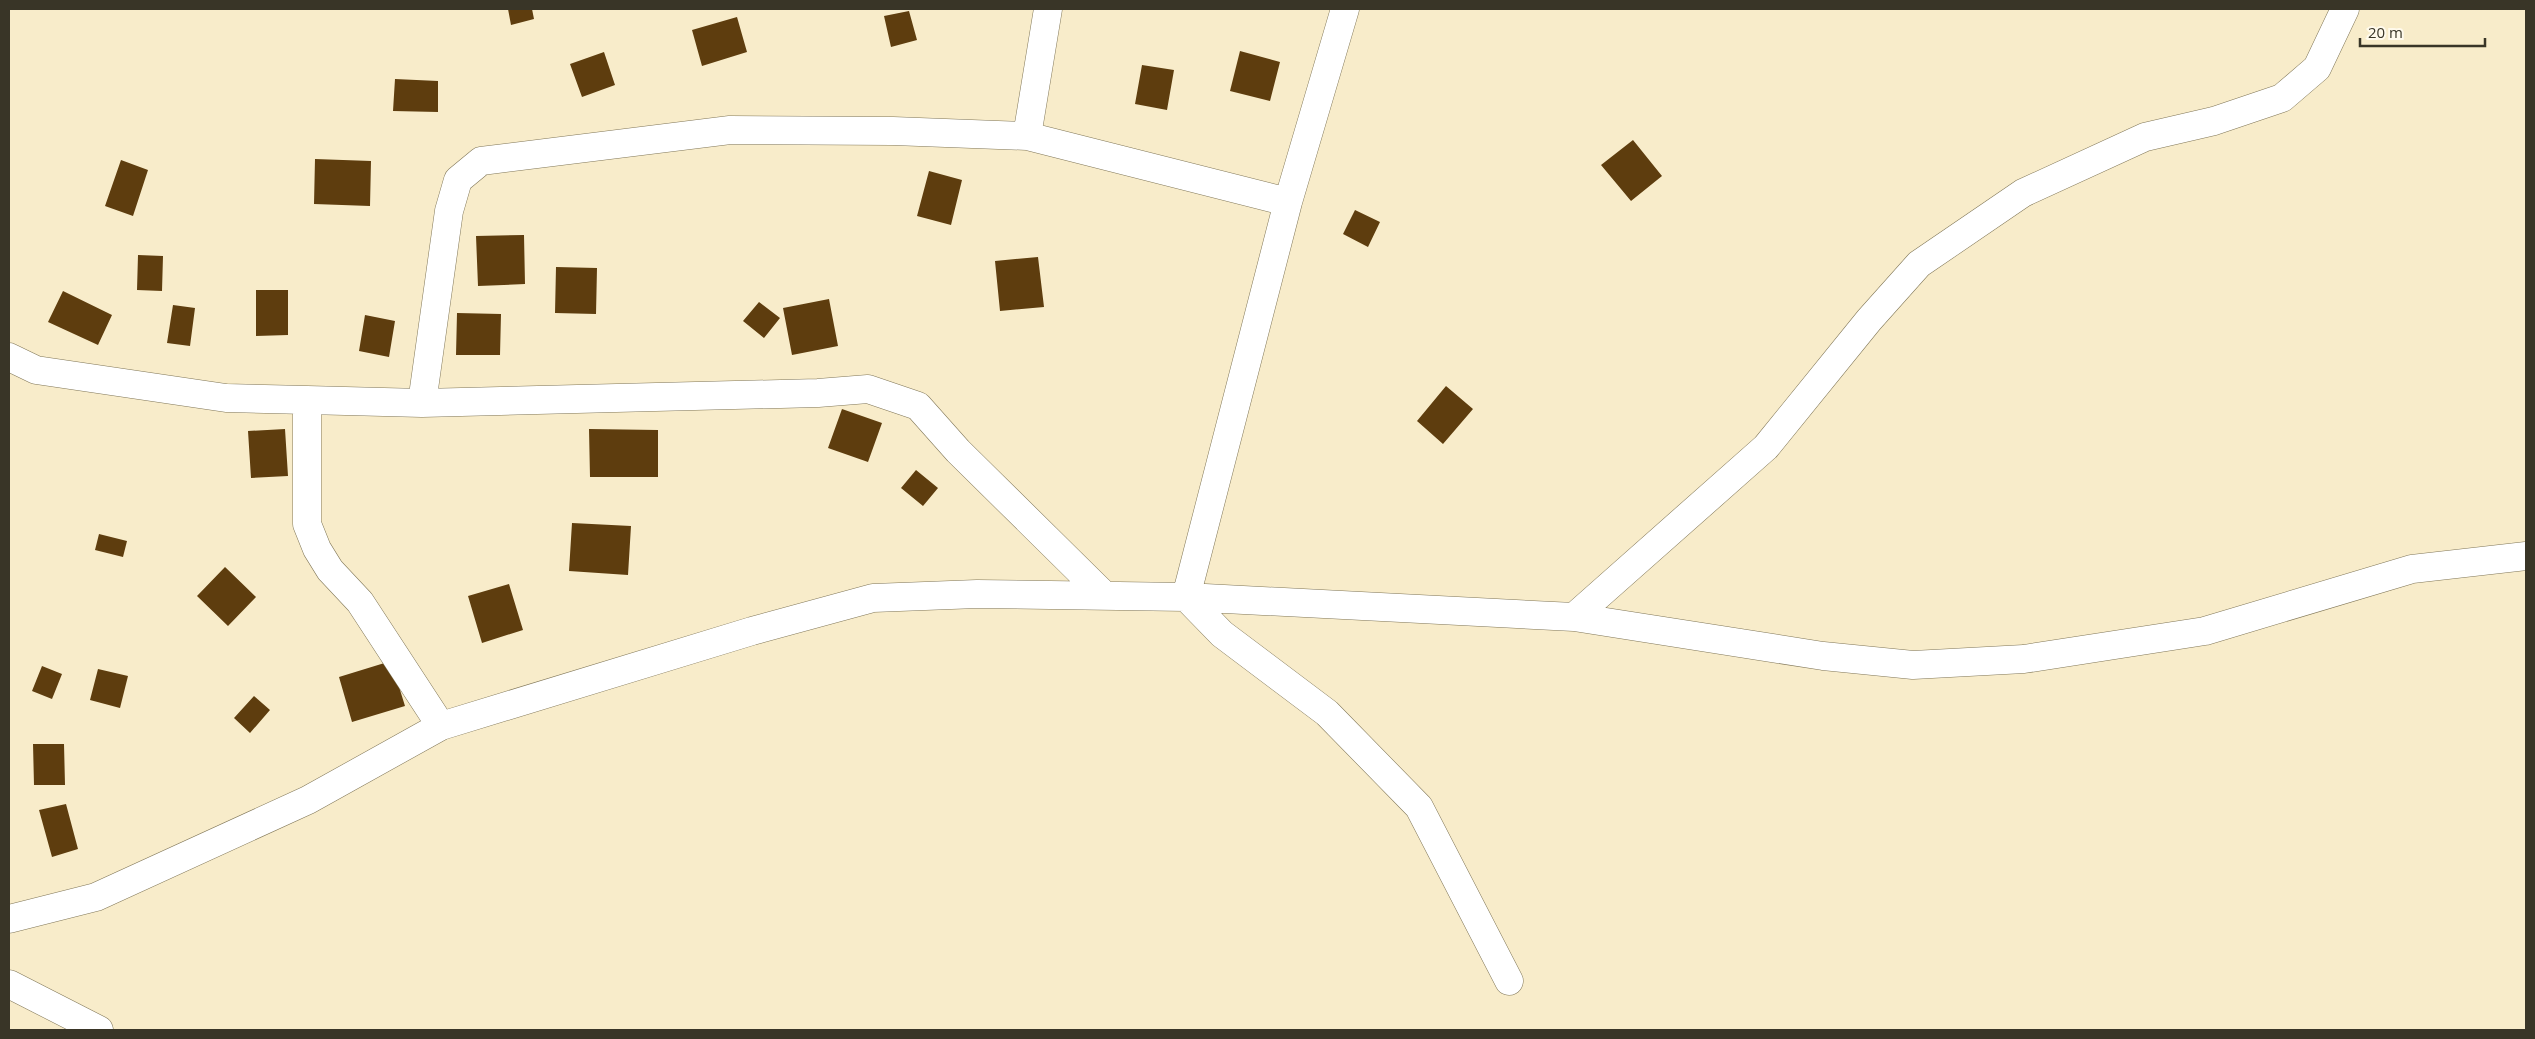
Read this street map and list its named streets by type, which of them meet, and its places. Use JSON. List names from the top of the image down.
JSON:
{
  "scale_bar": "20 m"
}
